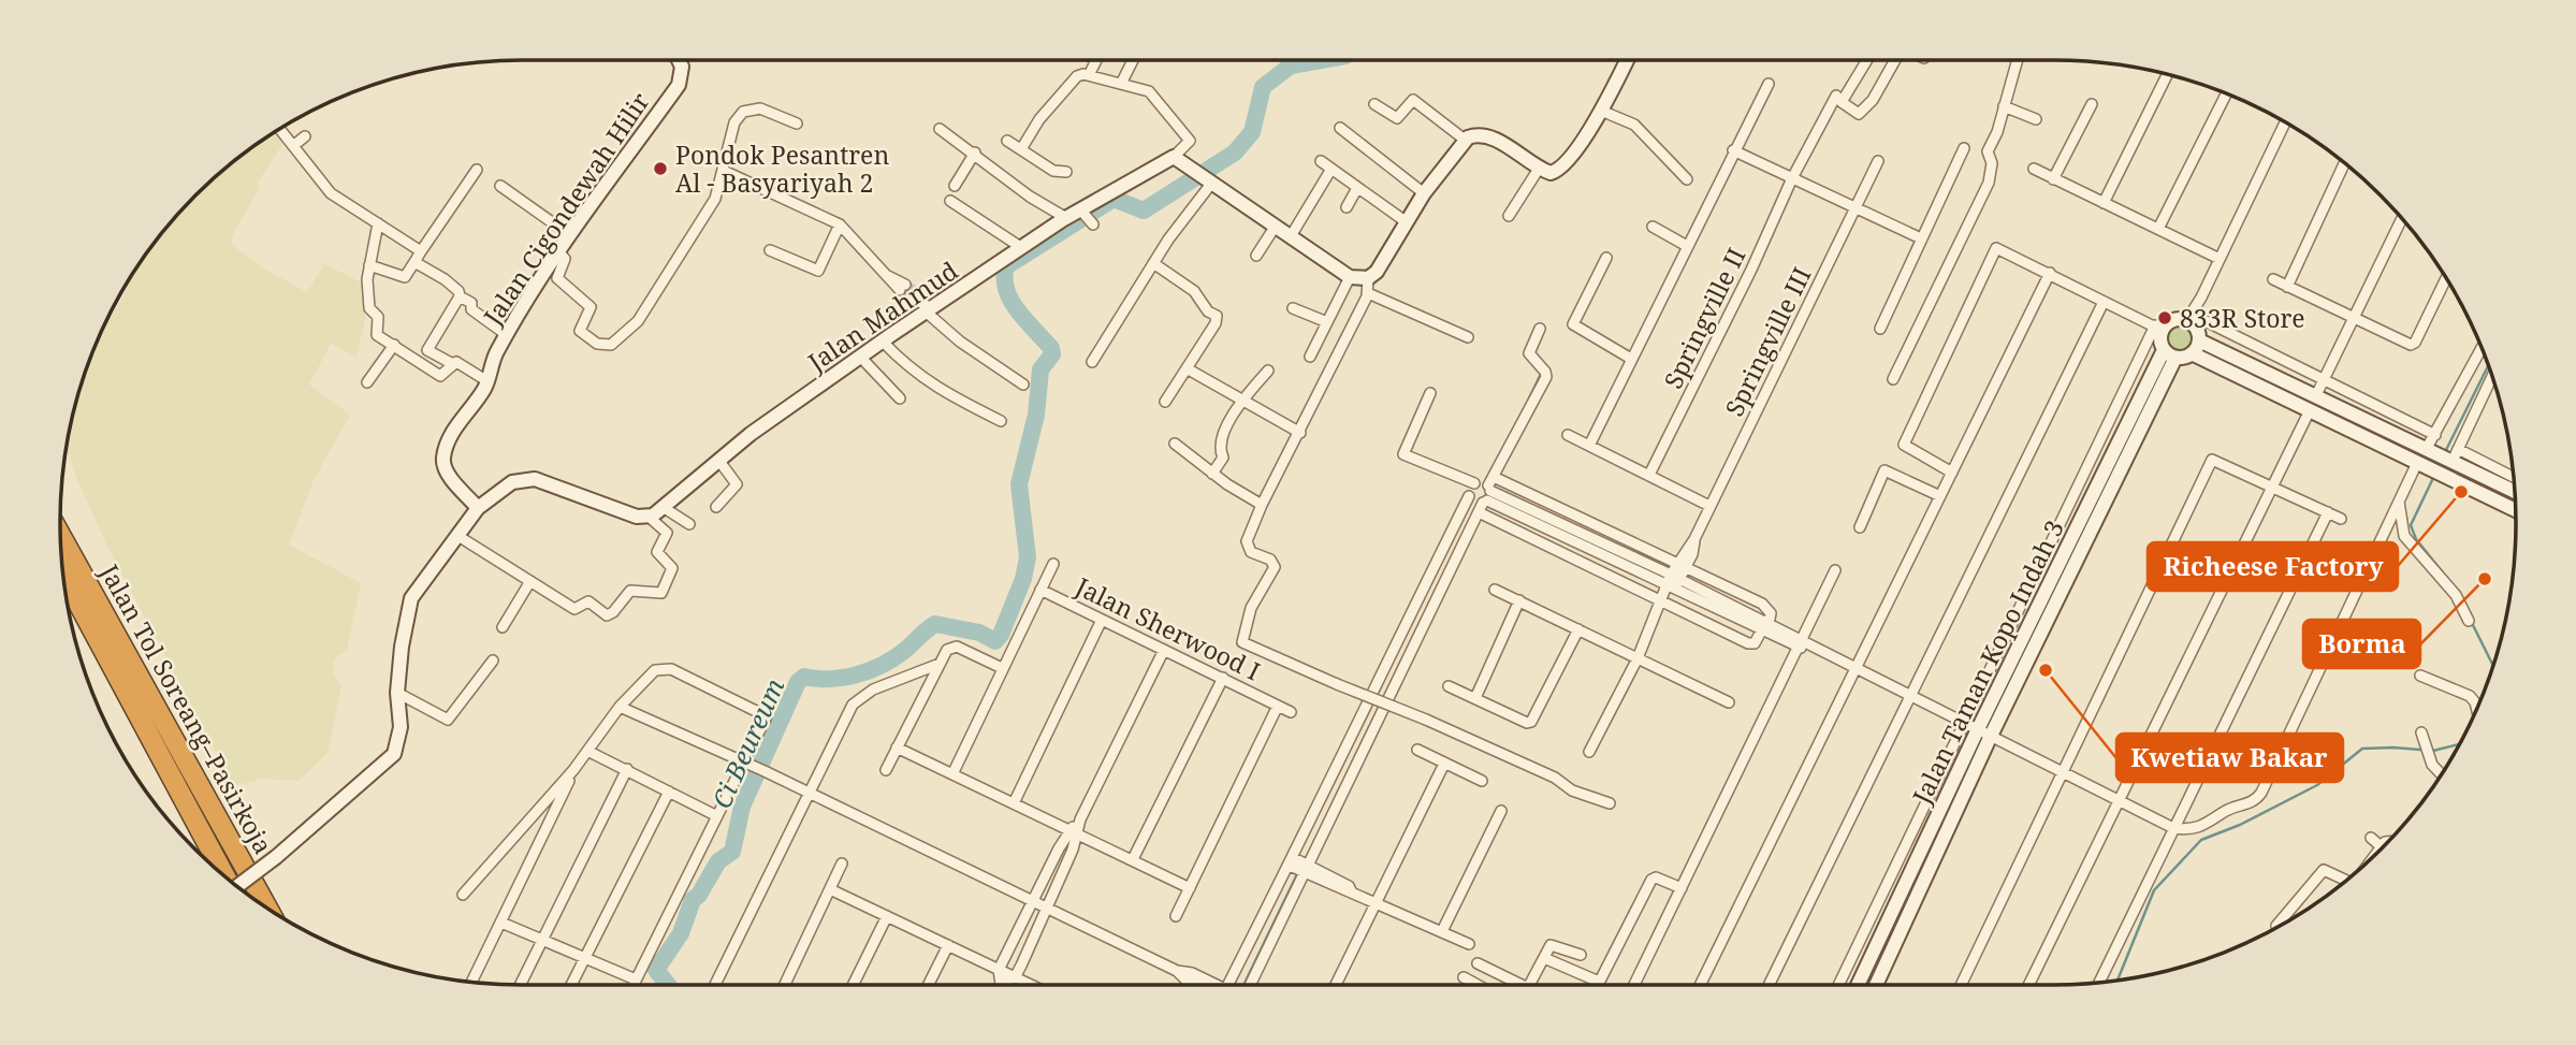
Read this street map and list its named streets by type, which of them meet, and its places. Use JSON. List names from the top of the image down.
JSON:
{
  "streets": {
    "highway": ["Jalan Tol Soreang–Pasirkoja"],
    "street": [
      "Jalan Cigondewah Hilir",
      "Jalan Mahmud",
      "Springville II",
      "Springville III",
      "Jalan Sherwood I",
      "Jalan Taman Kopo Indah 3"
    ]
  },
  "water": ["Ci Beureum"],
  "places": [
    "Pondok Pesantren Al - Basyariyah 2",
    "833R Store",
    "Richeese Factory",
    "Borma",
    "Kwetiaw Bakar"
  ]
}
